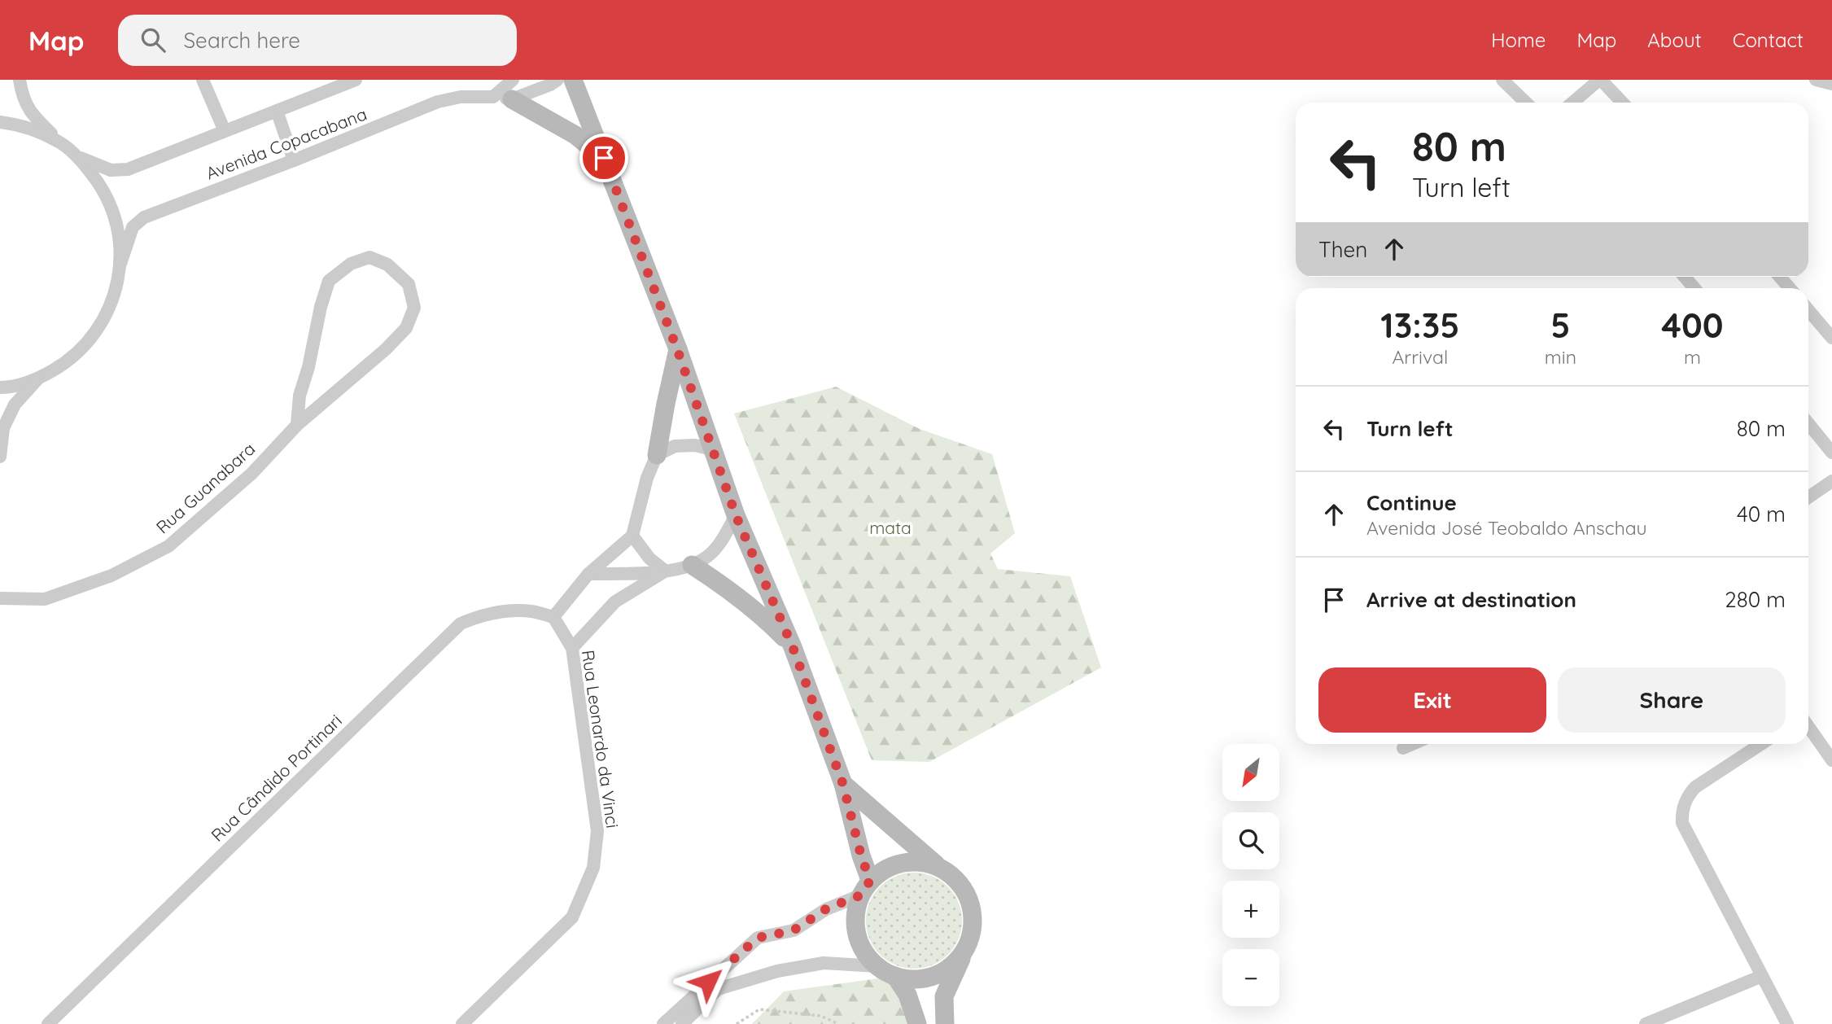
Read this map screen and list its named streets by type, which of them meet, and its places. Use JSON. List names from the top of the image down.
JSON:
{
  "streets": {
    "street": [
      "Avenida Copacabana",
      "Rua Guanabara",
      "Rua Leonardo da Vinci",
      "Rua Cândido Portinari"
    ]
  },
  "crossings": [
    ["Rua Leonardo da Vinci", "Rua Cândido Portinari"]
  ],
  "parks": ["mata"],
  "north": "bottom left",
  "page": {
    "header": "Map",
    "search": "Search here",
    "nav": [
      "Home",
      "Map",
      "About",
      "Contact"
    ],
    "turn": ["80 m", "Turn left"],
    "then": "Then",
    "eta": [
      "13:35",
      "Arrival",
      "5",
      "min",
      "400",
      "m"
    ],
    "list": [
      {
        "name": "Turn left",
        "value": "80 m"
      },
      {
        "name": "Continue",
        "note": "Avenida José Teobaldo Anschau",
        "value": "40 m"
      },
      {
        "name": "Arrive at destination",
        "value": "280 m"
      }
    ],
    "buttons": ["Exit", "Share"],
    "map_buttons": ["+", "−"]
  }
}
